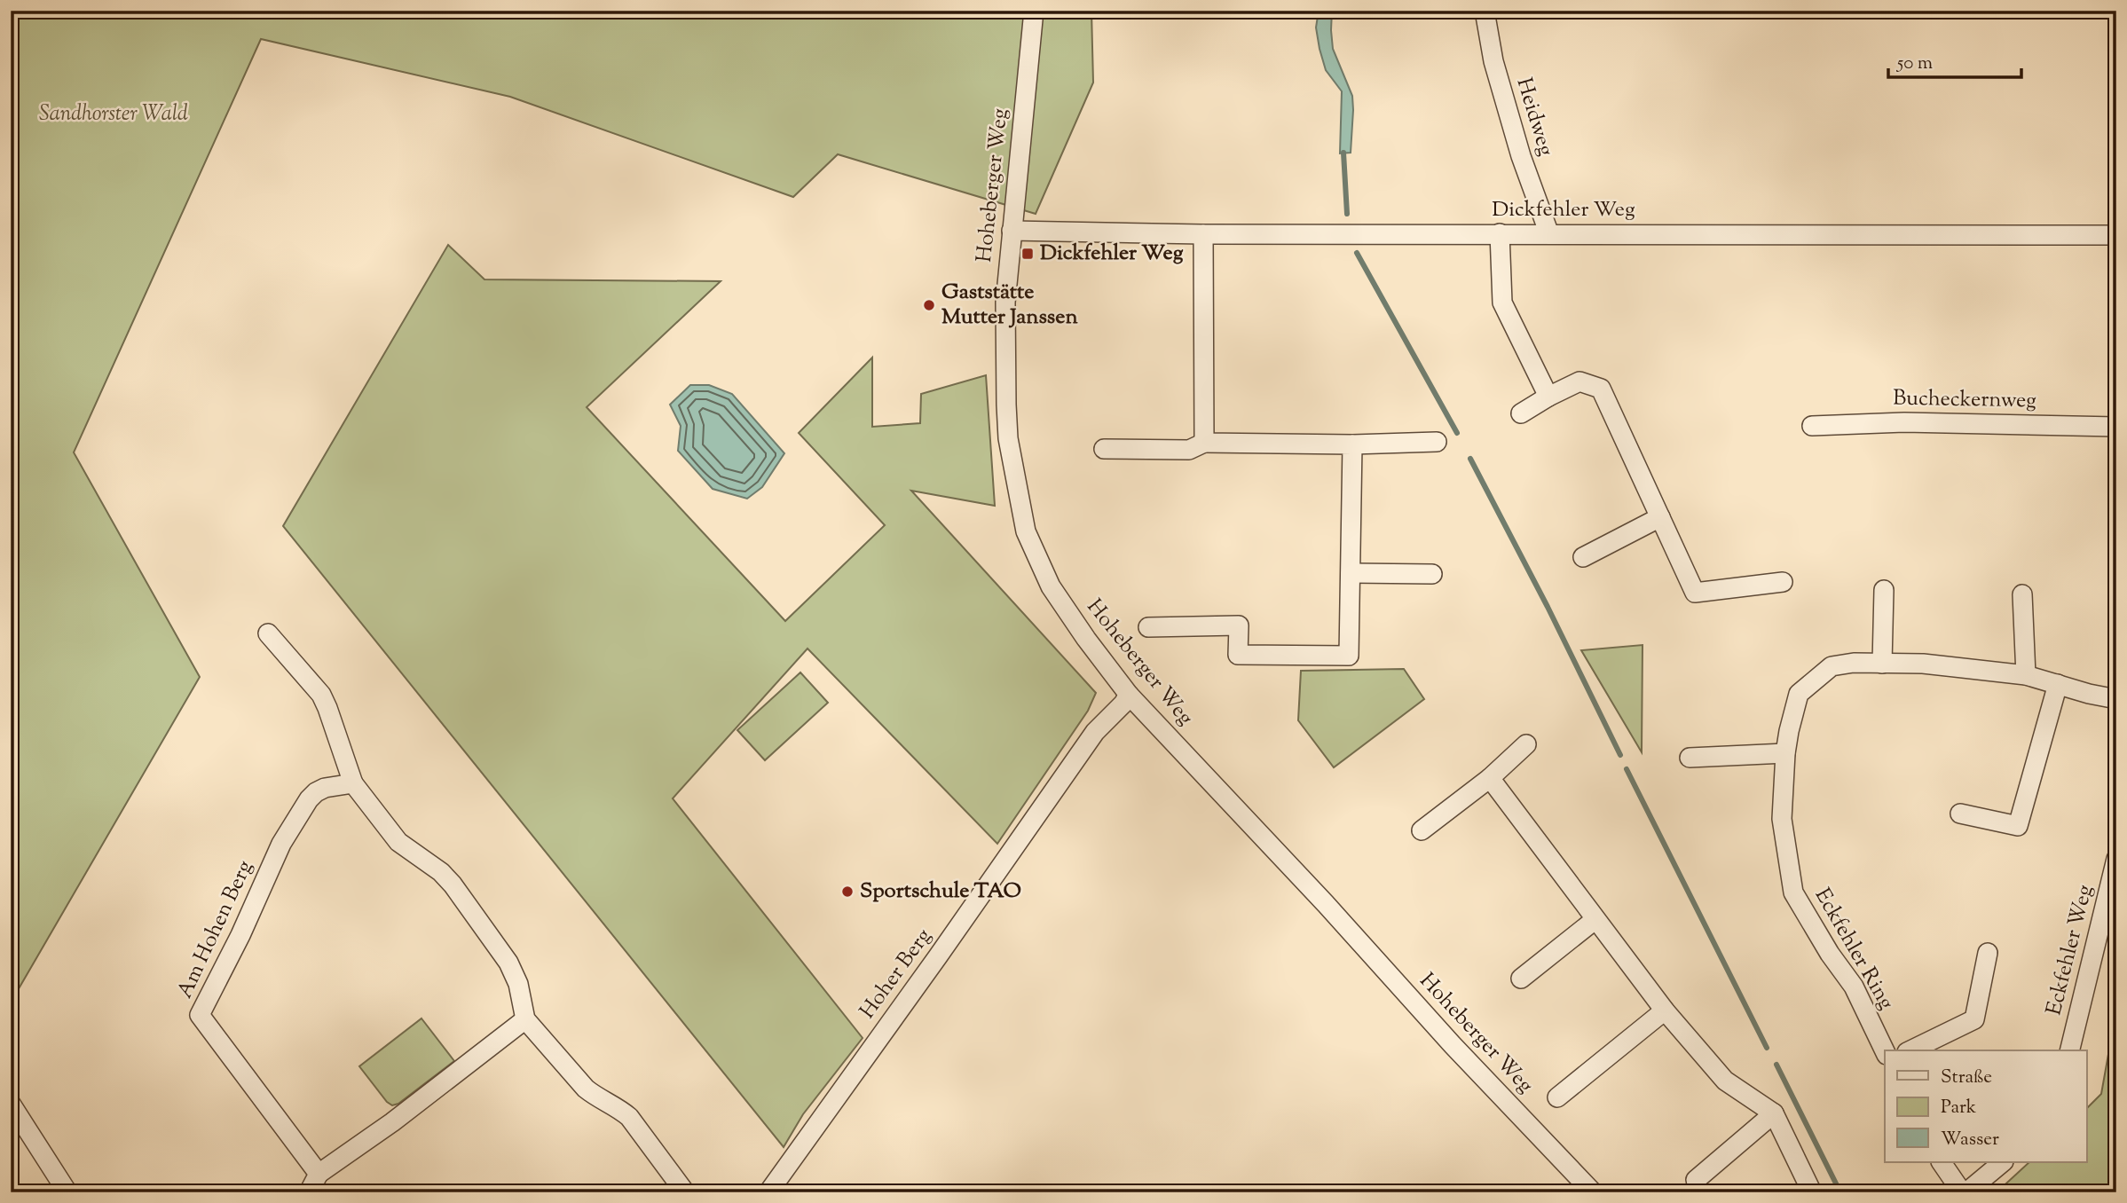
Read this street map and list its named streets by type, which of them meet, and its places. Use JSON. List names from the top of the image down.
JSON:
{
  "streets": {
    "street": [
      "Heidweg",
      "Hoheberger Weg",
      "Dickfehler Weg",
      "Bucheckernweg",
      "Am Hohen Berg",
      "Eckfehler Ring",
      "Eckfehler Weg",
      "Hoher Berg"
    ]
  },
  "crossings": [
    ["Heidweg", "Dickfehler Weg"],
    ["Hoheberger Weg", "Dickfehler Weg"],
    ["Hoheberger Weg", "Hoher Berg"]
  ],
  "parks": ["Sandhorster Wald"],
  "places": {
    "transit": ["Dickfehler Weg"],
    "other": ["Gaststätte Mutter Janssen", "Sportschule TAO"]
  },
  "legend": ["Straße", "Park", "Wasser"],
  "scale_bar": "50 m"
}
